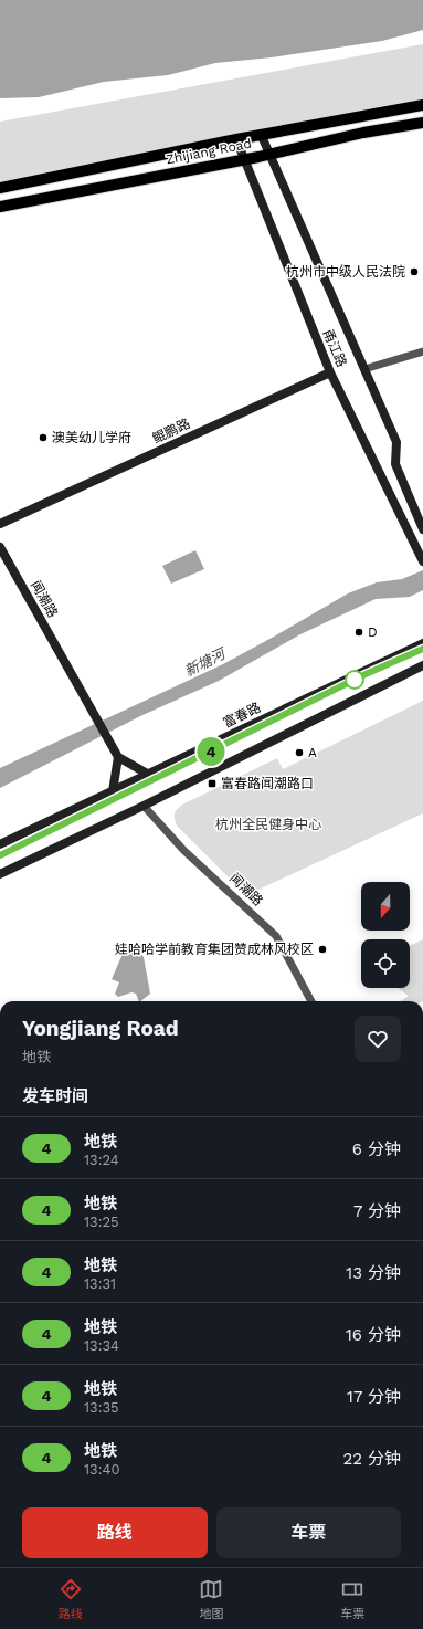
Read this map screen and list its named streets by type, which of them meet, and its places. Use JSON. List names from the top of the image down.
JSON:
{
  "streets": {
    "main road": ["Zhijiang Road"],
    "street": [
      "甬江路",
      "鲲鹏路",
      "闻潮路",
      "富春路"
    ]
  },
  "crossings": [
    ["Zhijiang Road", "甬江路"],
    ["甬江路", "鲲鹏路"],
    ["闻潮路", "富春路"]
  ],
  "water": ["新塘河"],
  "parks": ["杭州全民健身中心"],
  "places": {
    "other": [
      "杭州市中级人民法院",
      "澳美幼儿学府",
      "D",
      "A",
      "娃哈哈学前教育集团赞成林风校区"
    ],
    "transit": ["富春路闻潮路口"]
  },
  "lines": ["metro line 4"],
  "north": "bottom",
  "page": {
    "on_map": "4",
    "heading": [
      ["Yongjiang Road", "地铁"],
      "发车时间"
    ],
    "list": [
      {
        "mark": "4",
        "name": "地铁",
        "note": "13:24",
        "value": "6 分钟"
      },
      {
        "mark": "4",
        "name": "地铁",
        "note": "13:25",
        "value": "7 分钟"
      },
      {
        "mark": "4",
        "name": "地铁",
        "note": "13:31",
        "value": "13 分钟"
      },
      {
        "mark": "4",
        "name": "地铁",
        "note": "13:34",
        "value": "16 分钟"
      },
      {
        "mark": "4",
        "name": "地铁",
        "note": "13:35",
        "value": "17 分钟"
      },
      {
        "mark": "4",
        "name": "地铁",
        "note": "13:40",
        "value": "22 分钟"
      }
    ],
    "buttons": ["路线", "车票"],
    "tabs": ["路线", "地图", "车票"]
  }
}
